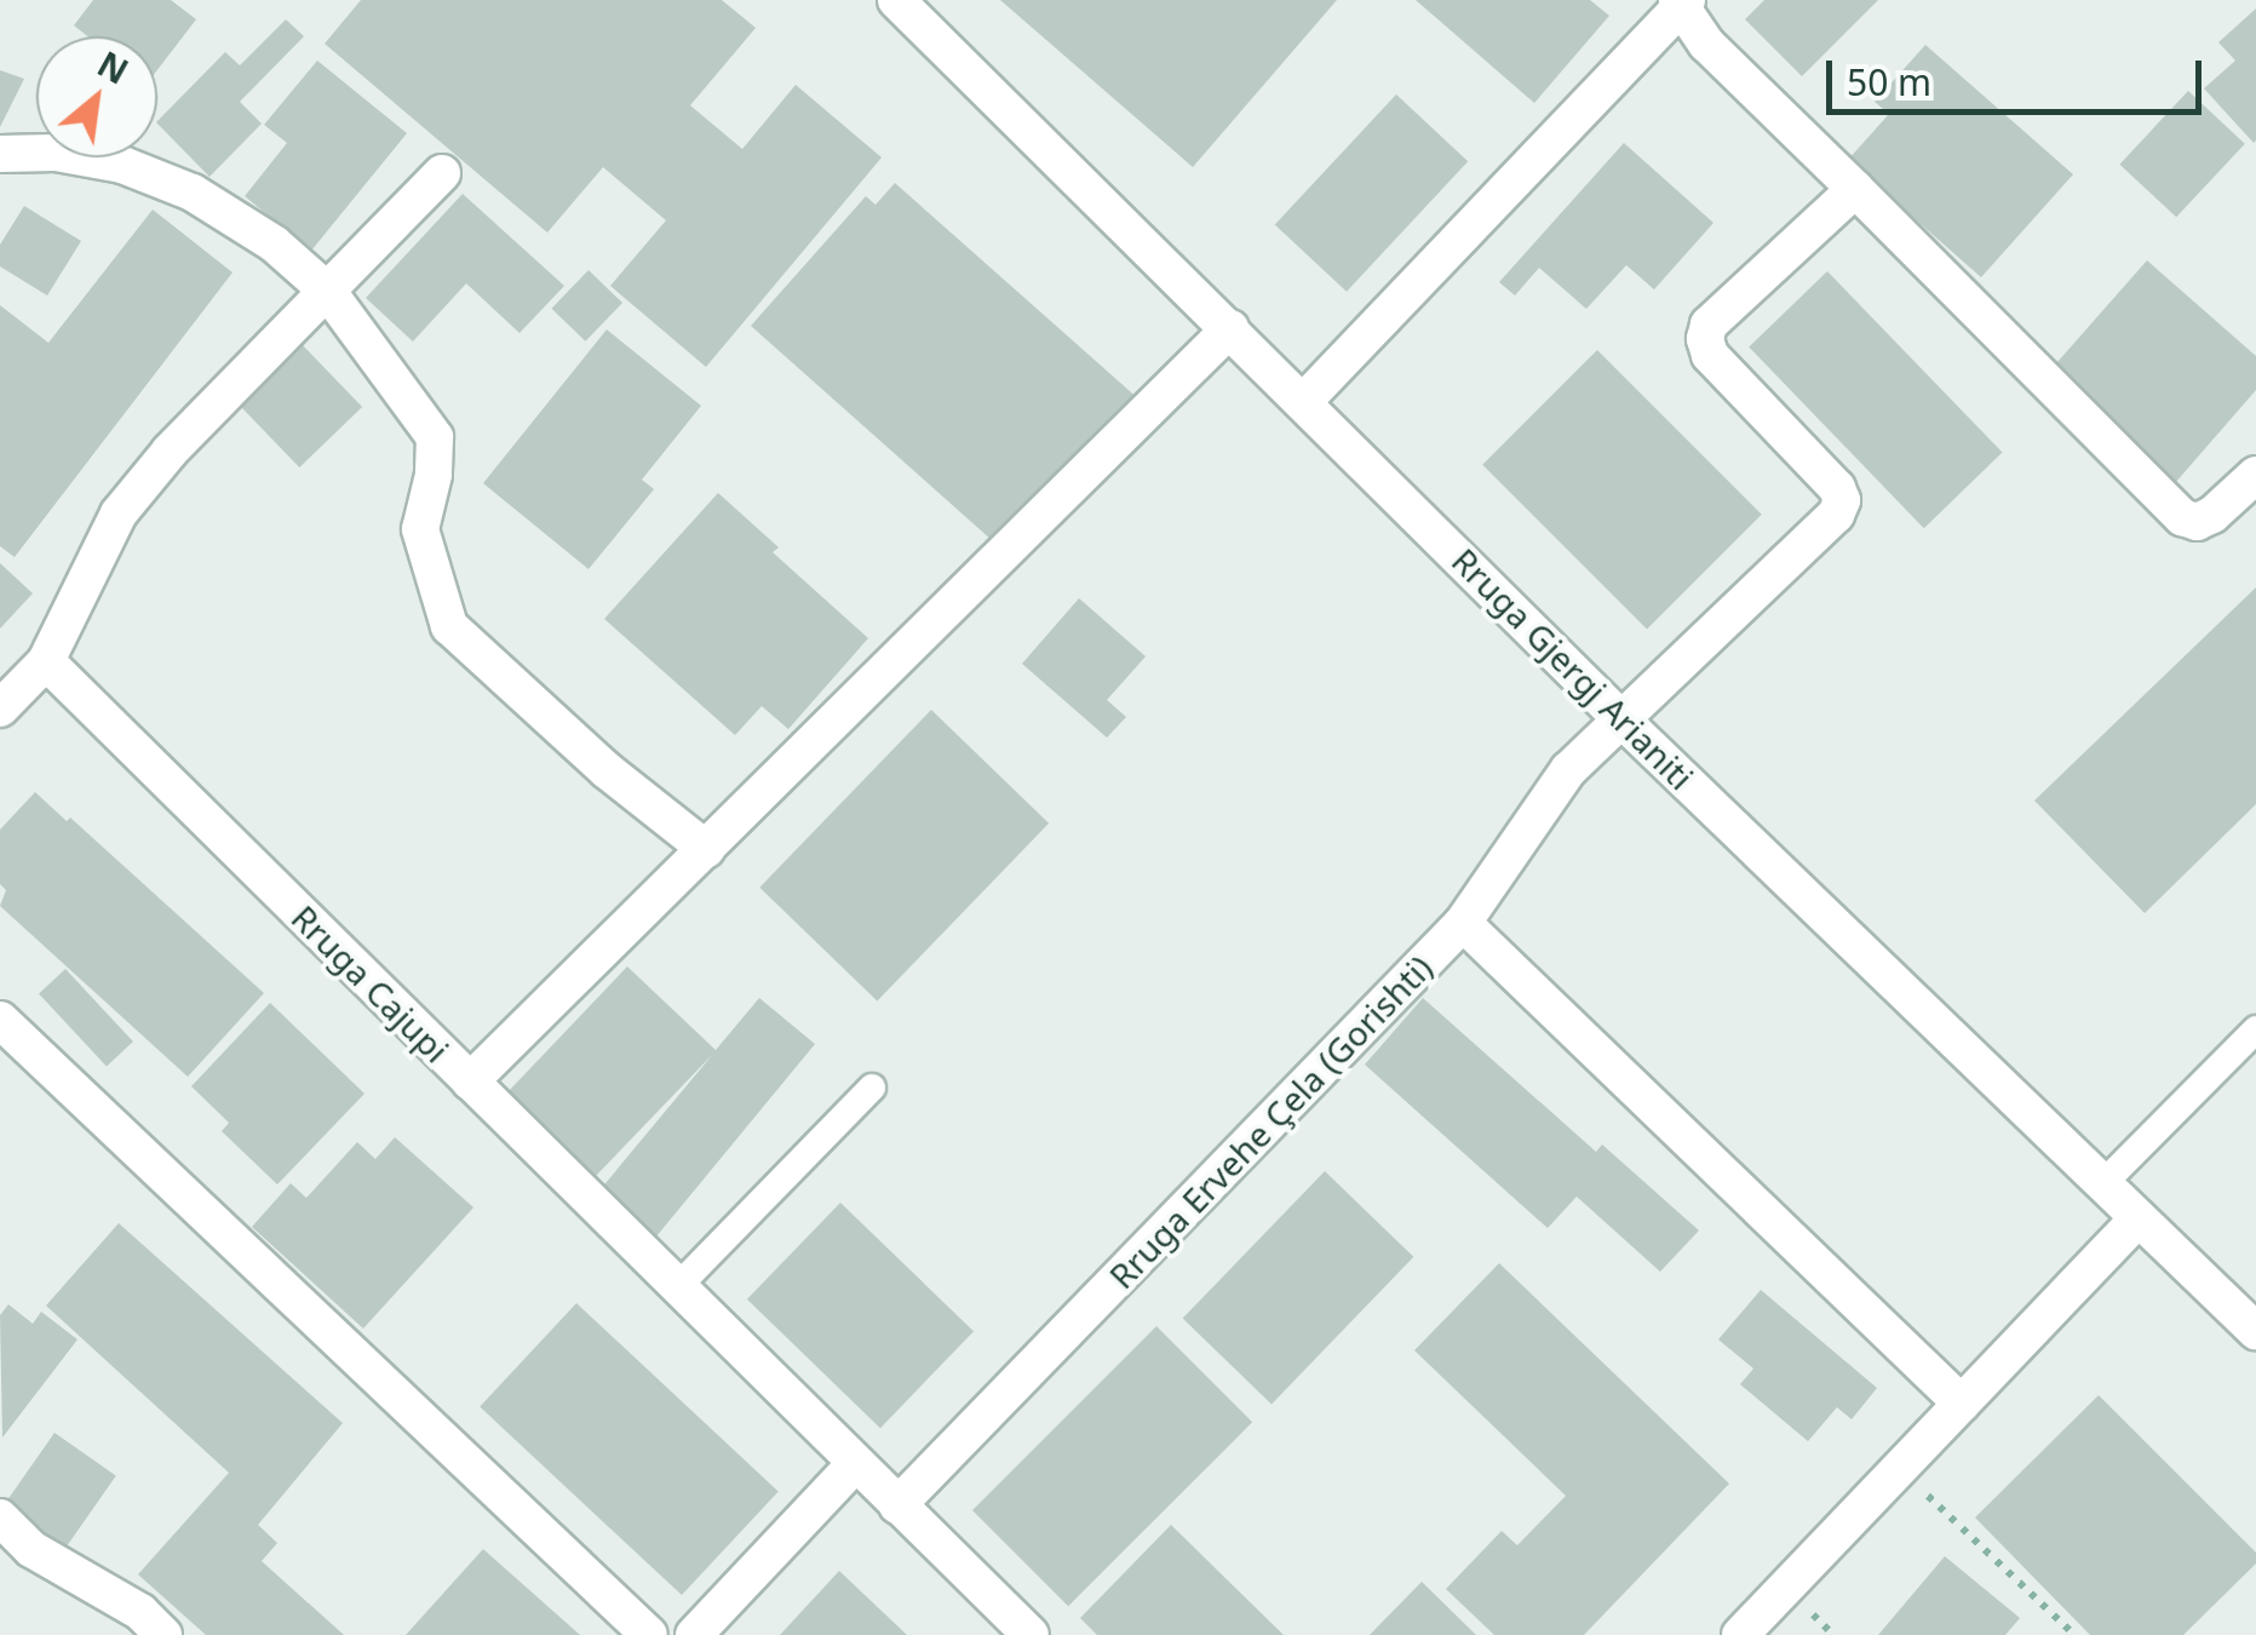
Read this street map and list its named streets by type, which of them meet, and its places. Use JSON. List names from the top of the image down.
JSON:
{
  "streets": {
    "street": ["Rruga Gjergj Arianiti", "Rruga Cajupi", "Rruga Ervehe Çela (Gorishti)"]
  },
  "crossings": [
    ["Rruga Gjergj Arianiti", "Rruga Ervehe Çela (Gorishti)"],
    ["Rruga Cajupi", "Rruga Ervehe Çela (Gorishti)"]
  ],
  "scale_bar": "50 m",
  "north": "top right"
}
